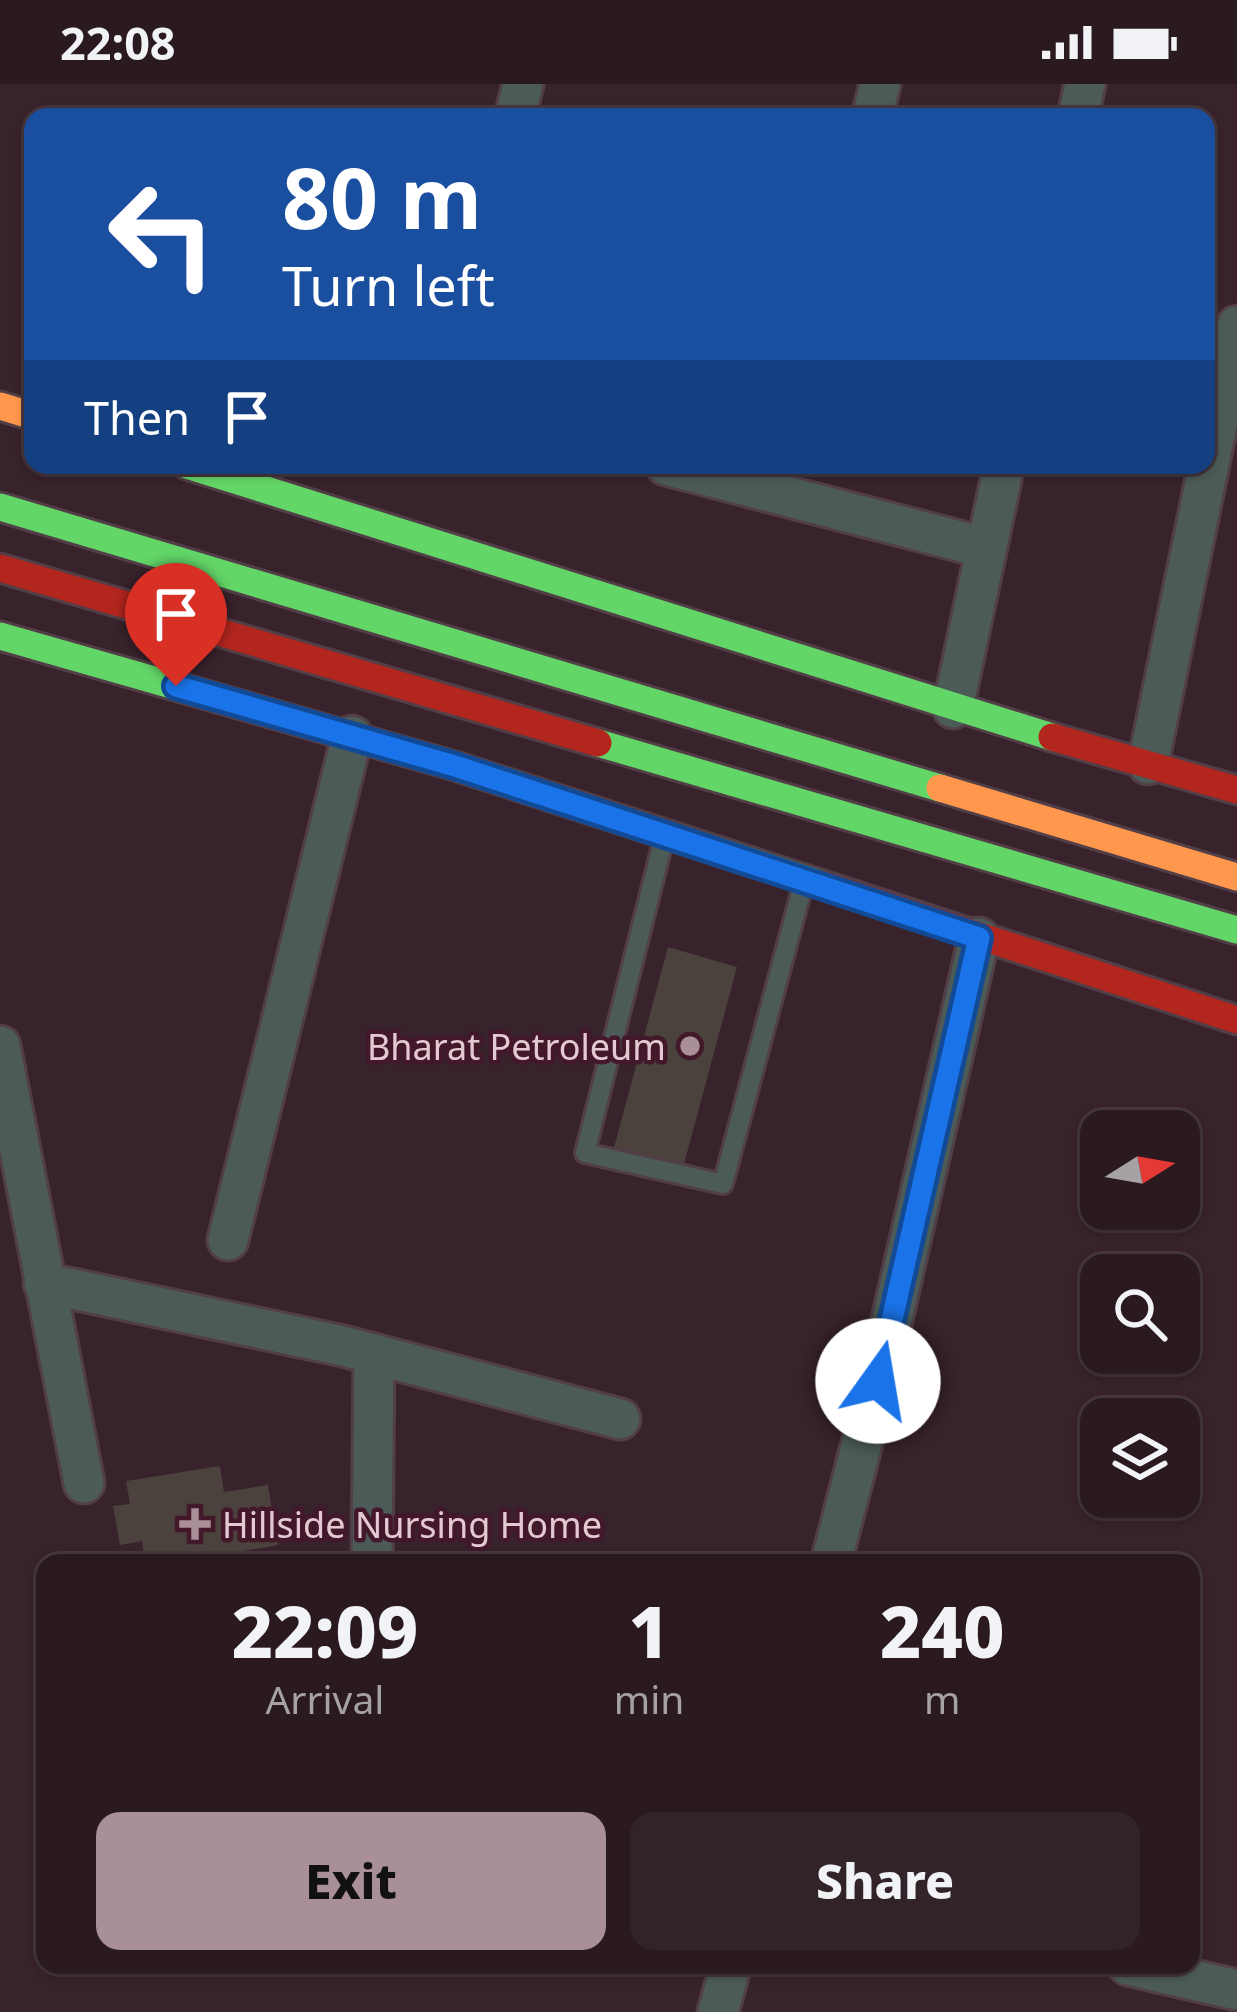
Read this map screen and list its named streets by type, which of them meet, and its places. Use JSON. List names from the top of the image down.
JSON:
{
  "places": {
    "other": ["Bharat Petroleum"],
    "health": ["Hillside Nursing Home"]
  },
  "north": "right",
  "page": {
    "status": "22:08",
    "turn": ["80 m", "Turn left"],
    "then": "Then",
    "eta": [
      "22:09",
      "Arrival",
      "1",
      "min",
      "240",
      "m"
    ],
    "buttons": ["Exit", "Share"]
  }
}
